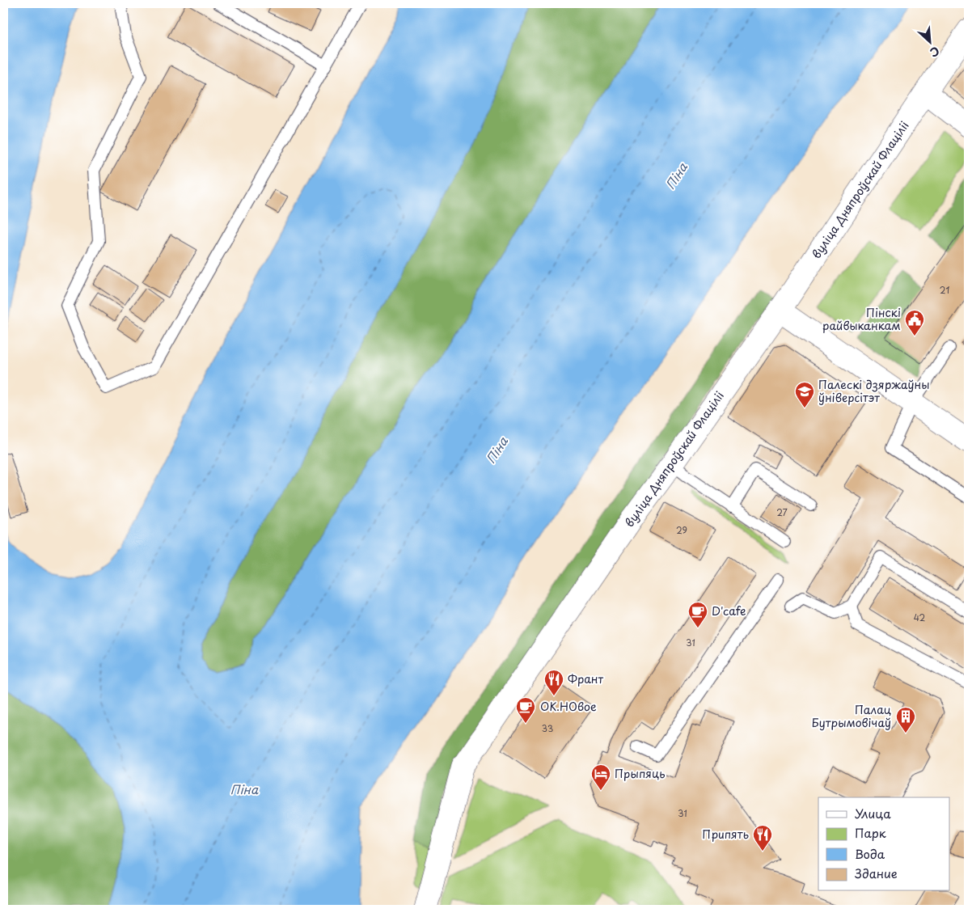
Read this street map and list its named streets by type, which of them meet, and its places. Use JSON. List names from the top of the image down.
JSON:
{
  "streets": {
    "street": ["вуліца Дняпроўскай Флаціліі"]
  },
  "water": ["Піна"],
  "places": {
    "public building": ["Пінскі райвыканкам"],
    "school or university": ["Палескі дзяржаўны ўніверсітэт"],
    "cafe": ["D'cafe", "ОК.НОвое"],
    "restaurant": ["Франт", "Припять"],
    "building": ["Палац Бутрымовічаў"],
    "hotel": ["Прыпяць"]
  },
  "house_numbers": [
    "21",
    "27",
    "29",
    "42",
    "31",
    "33",
    "31"
  ],
  "legend": [
    "Улица",
    "Парк",
    "Вода",
    "Здание"
  ],
  "north": "bottom right"
}
